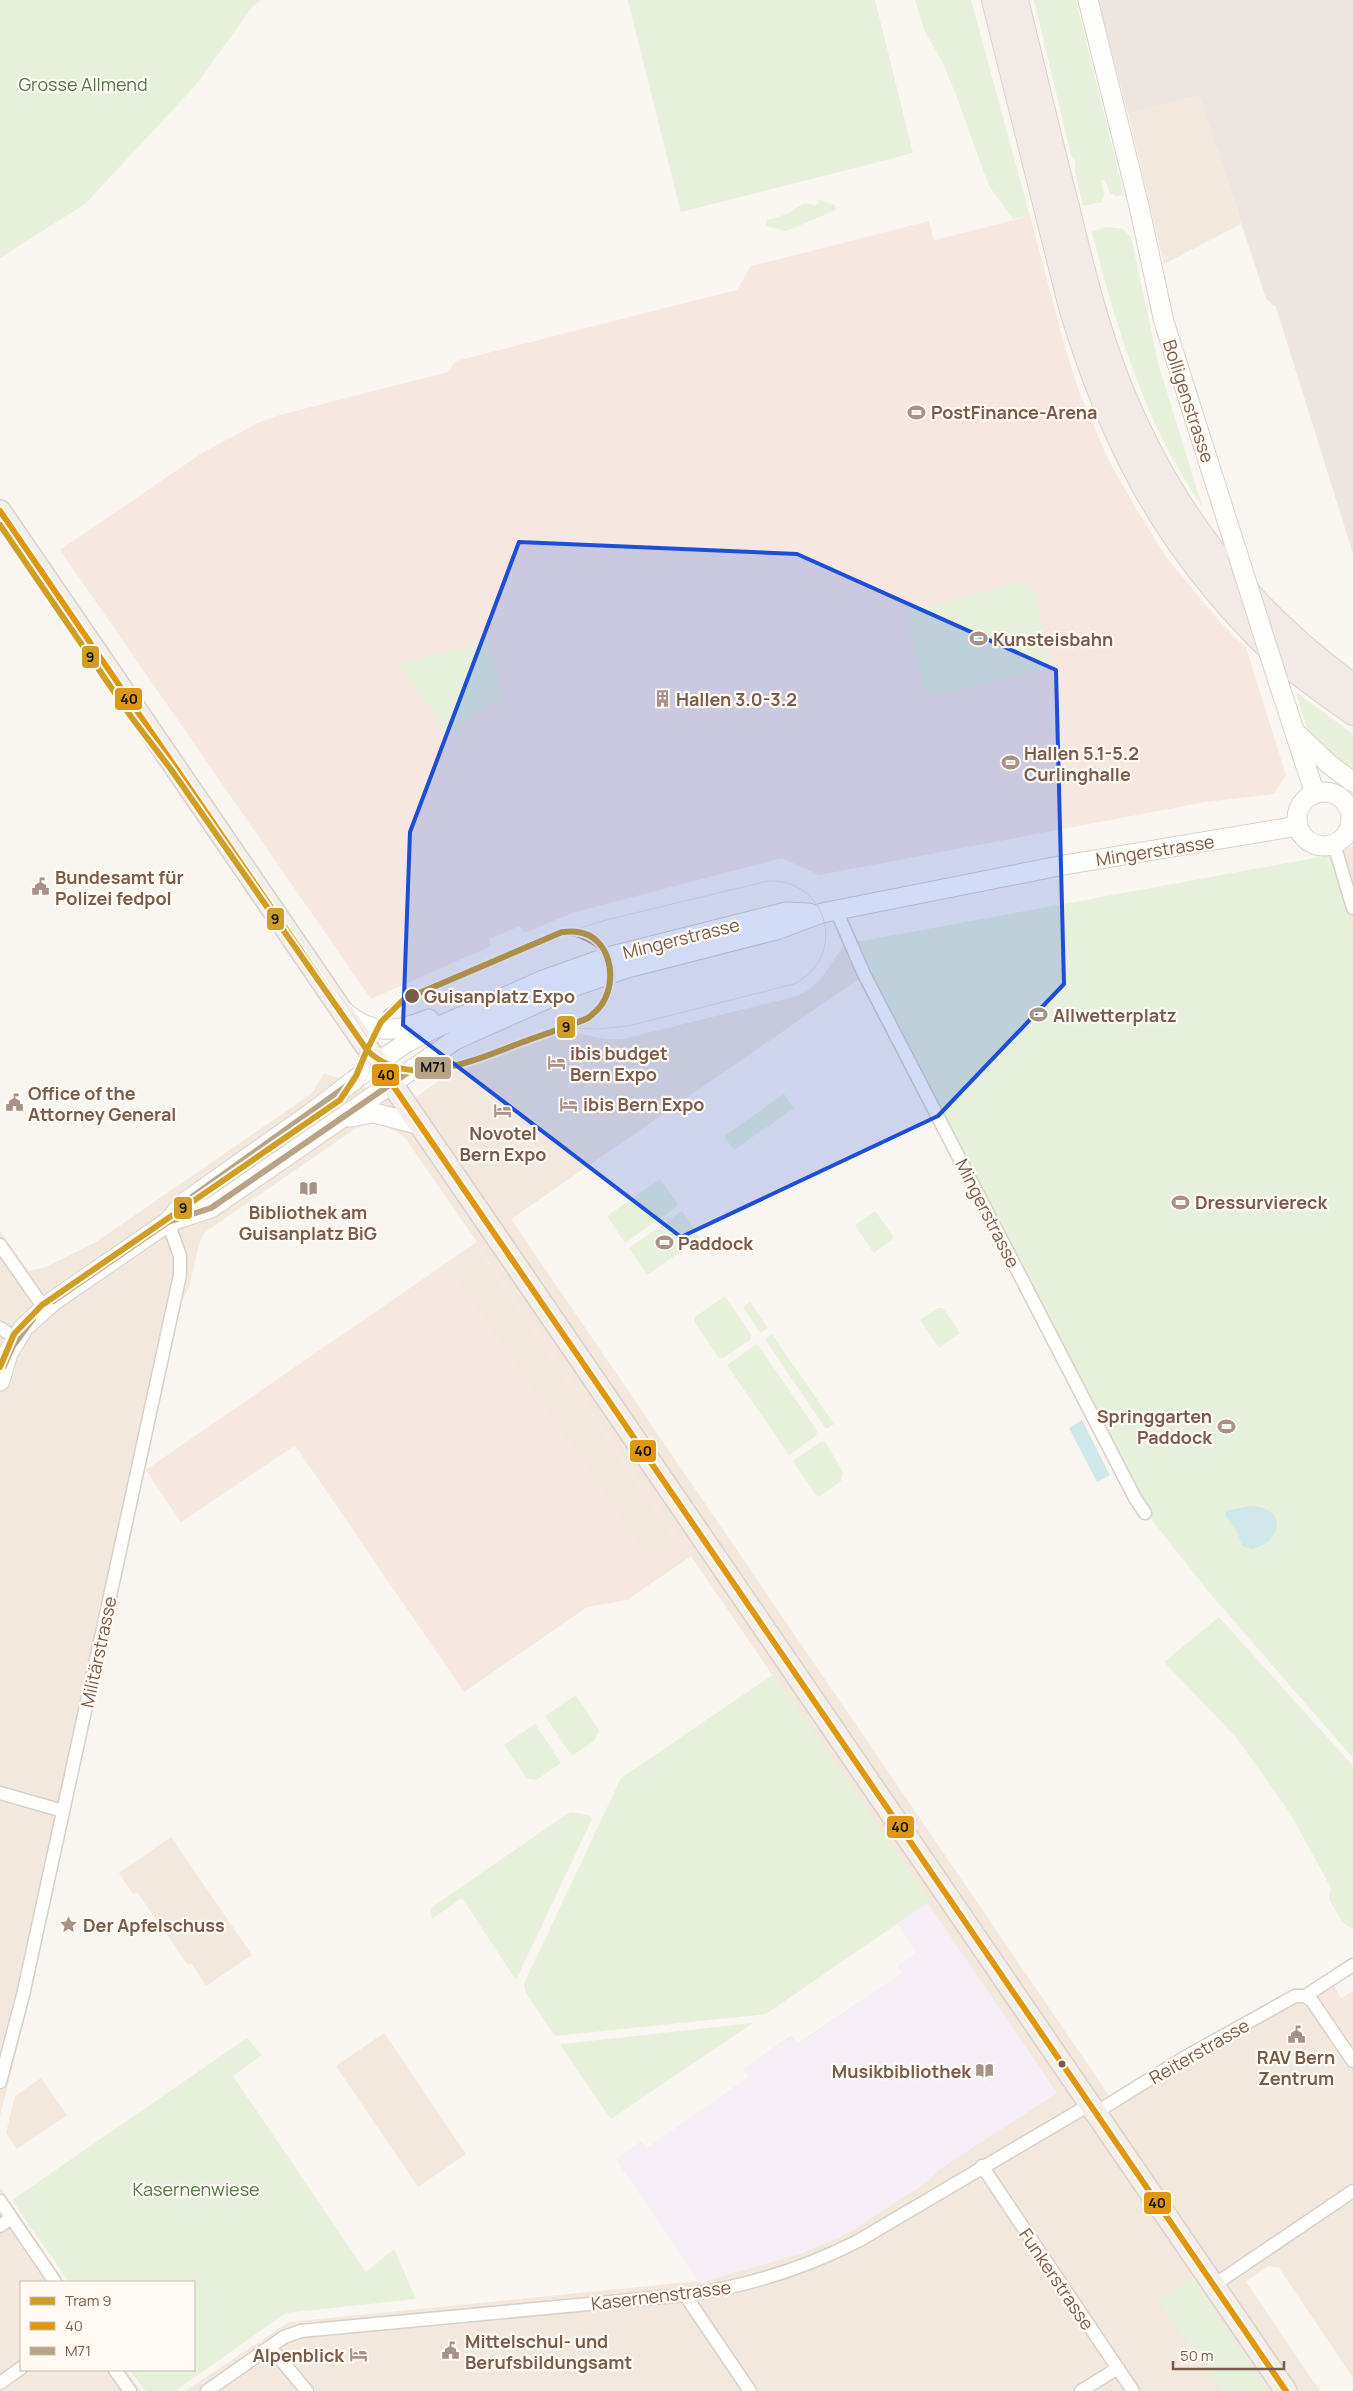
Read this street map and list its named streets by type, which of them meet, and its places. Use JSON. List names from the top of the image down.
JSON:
{
  "streets": {
    "main road": ["Bolligenstrasse", "Mingerstrasse"],
    "street": [
      "Militärstrasse",
      "Reiterstrasse",
      "Funkerstrasse",
      "Kasernenstrasse"
    ]
  },
  "crossings": [
    ["Bolligenstrasse", "Mingerstrasse"],
    ["Reiterstrasse", "Kasernenstrasse"],
    ["Funkerstrasse", "Kasernenstrasse"]
  ],
  "parks": ["Grosse Allmend", "Kasernenwiese"],
  "places": {
    "sports": [
      "PostFinance-Arena",
      "Kunsteisbahn",
      "Hallen 5.1-5.2 Curlinghalle",
      "Allwetterplatz",
      "Dressurviereck",
      "Paddock",
      "Springgarten Paddock"
    ],
    "building": ["Hallen 3.0-3.2"],
    "public building": [
      "Bundesamt für Polizei fedpol",
      "Office of the Attorney General",
      "RAV Bern Zentrum",
      "Mittelschul- und Berufsbildungsamt"
    ],
    "other": ["Guisanplatz Expo"],
    "hotel": [
      "ibis budget Bern Expo",
      "ibis Bern Expo",
      "Novotel Bern Expo",
      "Alpenblick"
    ],
    "library": ["Bibliothek am Guisanplatz BiG", "Musikbibliothek"],
    "place": ["Der Apfelschuss"]
  },
  "lines": ["transit line 40", "tram line 9", "transit line M71"],
  "legend": ["Tram 9", "40", "M71"],
  "scale_bar": "50 m"
}
